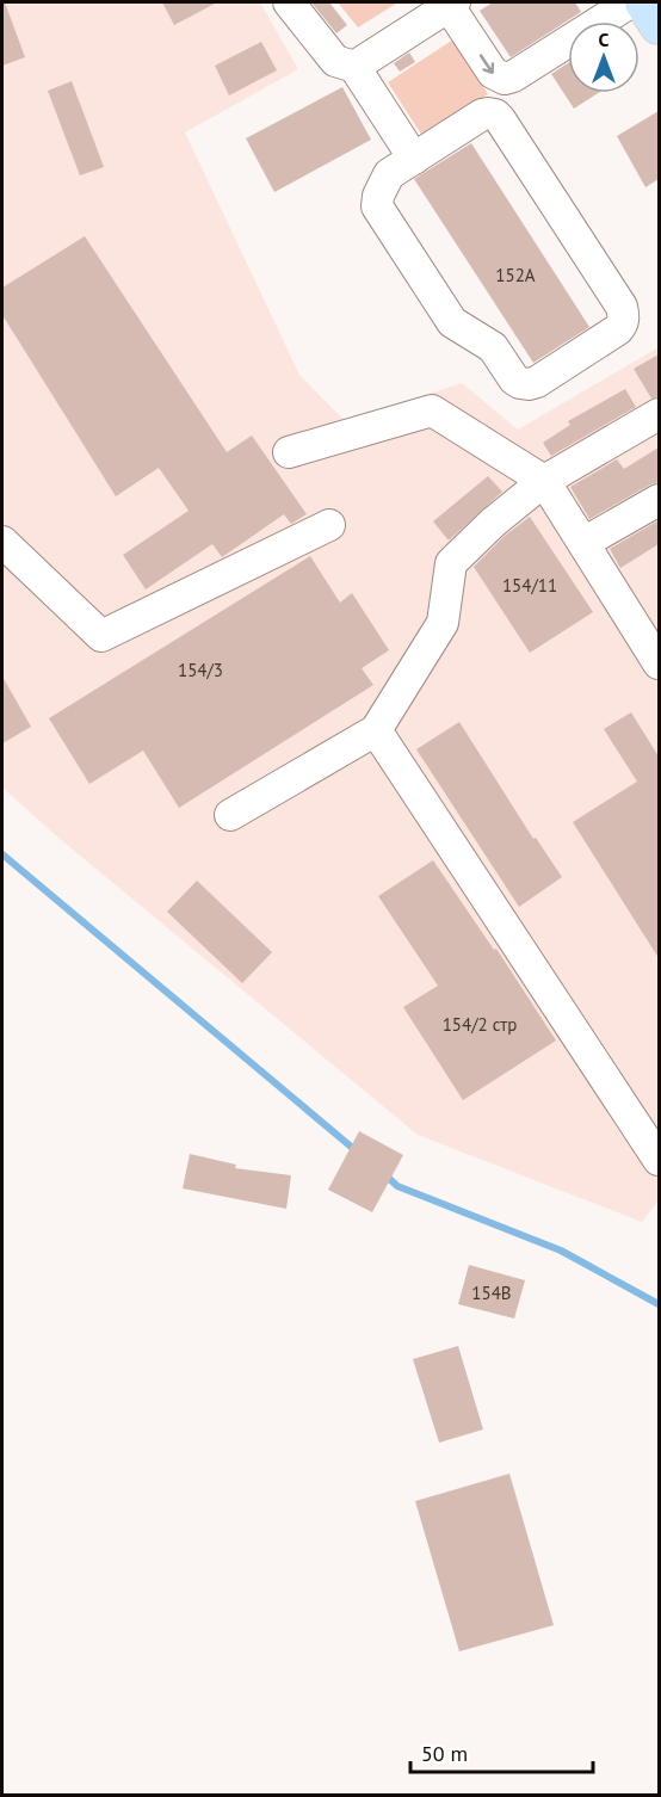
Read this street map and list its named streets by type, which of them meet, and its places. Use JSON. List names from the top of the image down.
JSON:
{
  "house_numbers": [
    "152А",
    "154/11",
    "154/3",
    "154/2 стр",
    "154В"
  ],
  "scale_bar": "50 m",
  "north": "top"
}
